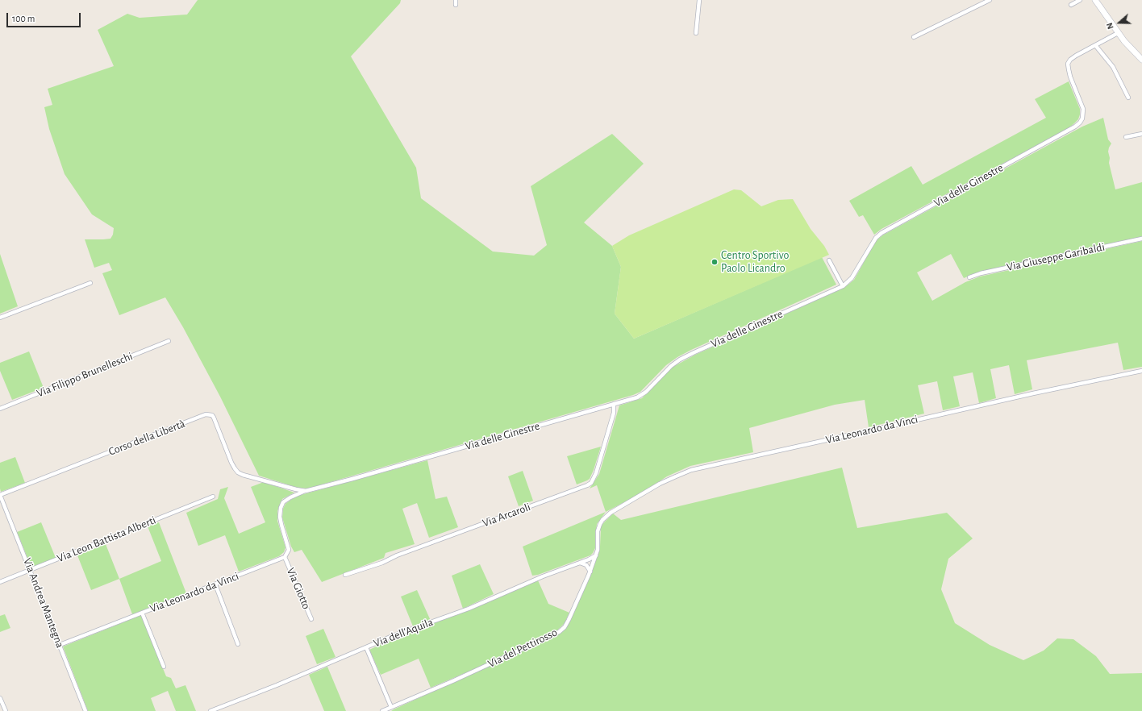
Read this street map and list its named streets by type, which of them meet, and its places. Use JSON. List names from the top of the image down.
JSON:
{
  "streets": {
    "street": [
      "Via delle Ginestre",
      "Via Giuseppe Garibaldi",
      "Via Filippo Brunelleschi",
      "Via Leonardo da Vinci",
      "Corso della Libertà",
      "Via Arcaroli",
      "Via Leon Battista Alberti",
      "Via Giotto",
      "Via Andrea Mantegna",
      "Via dell'Aquila",
      "Via del Pettirosso"
    ]
  },
  "crossings": [
    ["Via delle Ginestre", "Corso della Libertà"],
    ["Via delle Ginestre", "Via Arcaroli"],
    ["Via Leonardo da Vinci", "Via Giotto"],
    ["Via Leonardo da Vinci", "Via Andrea Mantegna"],
    ["Via Leonardo da Vinci", "Via del Pettirosso"],
    ["Corso della Libertà", "Via Andrea Mantegna"],
    ["Via Leon Battista Alberti", "Via Andrea Mantegna"],
    ["Via dell'Aquila", "Via del Pettirosso"]
  ],
  "places": ["Centro Sportivo Paolo Licandro"],
  "scale_bar": "100 m",
  "north": "left"
}
